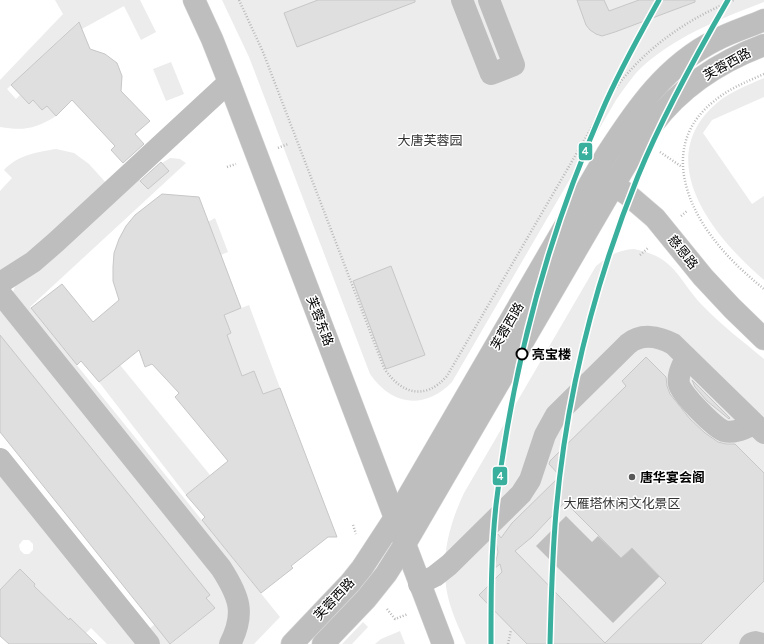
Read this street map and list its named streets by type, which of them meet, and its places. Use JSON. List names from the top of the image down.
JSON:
{
  "streets": {
    "main road": ["芙蓉西路", "慈恩路", "芙蓉东路"]
  },
  "crossings": [
    ["芙蓉西路", "慈恩路"],
    ["芙蓉西路", "芙蓉东路"]
  ],
  "parks": ["大唐芙蓉园", "大雁塔休闲文化景区"],
  "places": ["亮宝楼", "唐华宴会阁"],
  "lines": ["transit line 4"]
}
